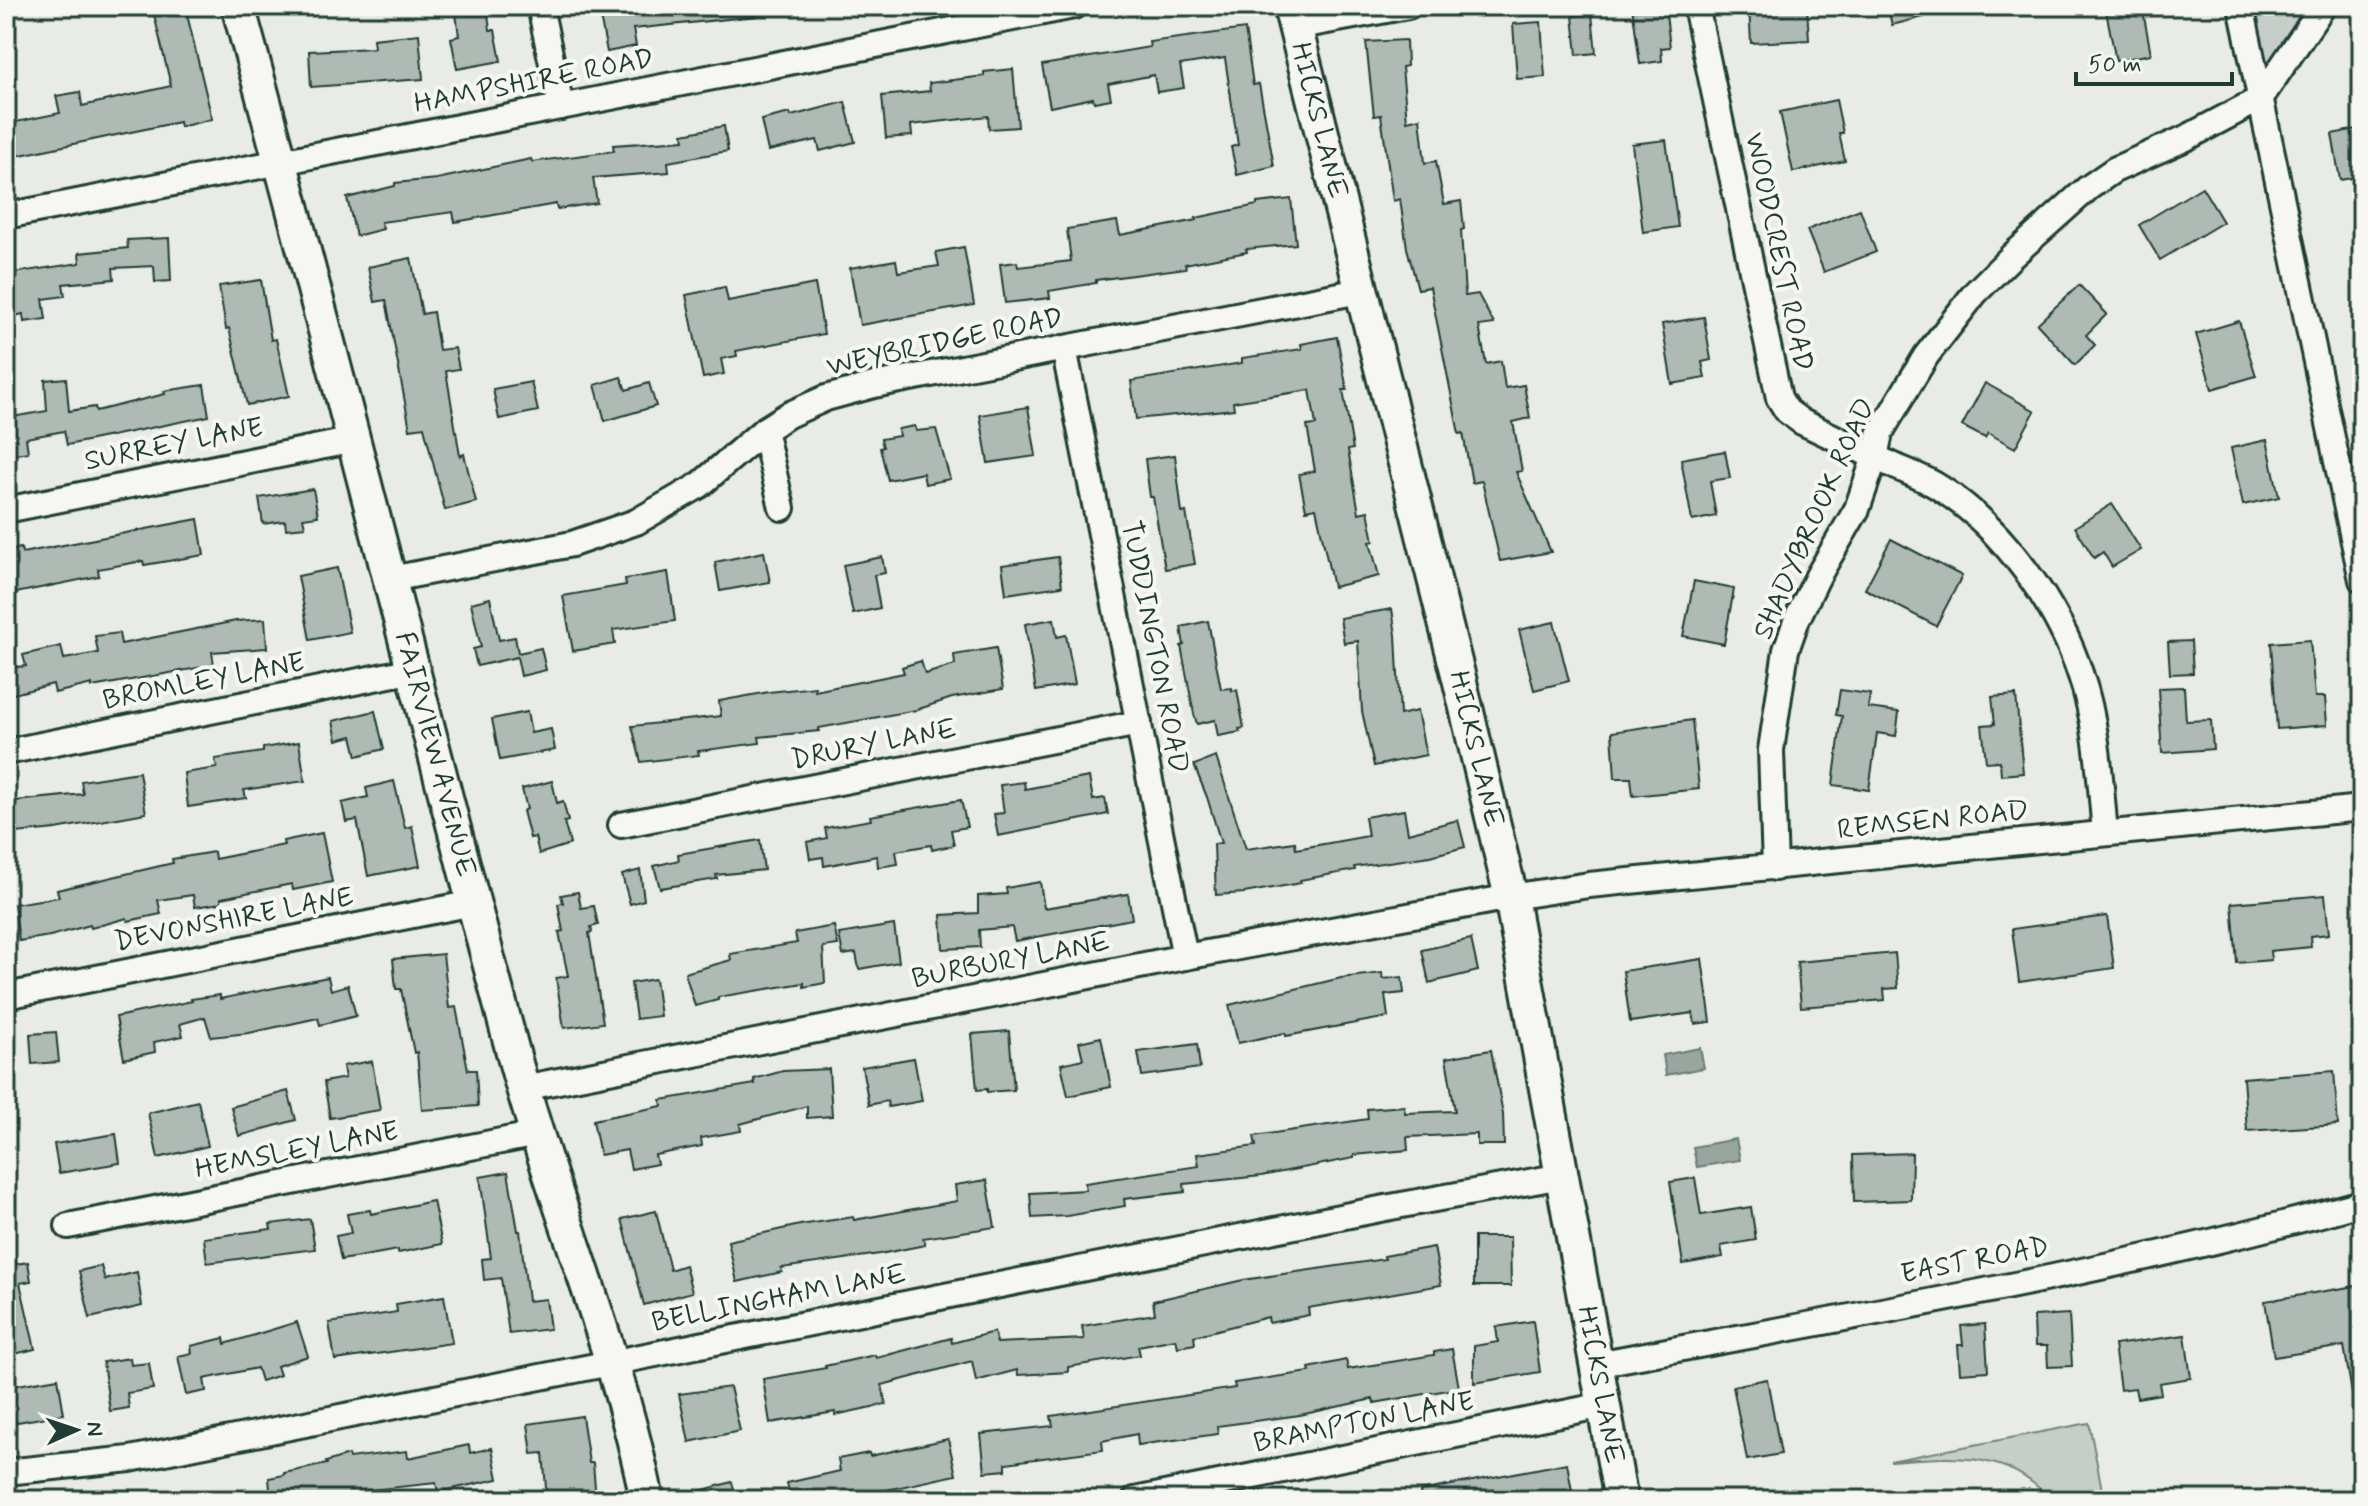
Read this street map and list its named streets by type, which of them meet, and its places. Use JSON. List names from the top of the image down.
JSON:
{
  "streets": {
    "street": [
      "HAMPSHIRE ROAD",
      "HICKS LANE",
      "WOODCREST ROAD",
      "WEYBRIDGE ROAD",
      "SURREY LANE",
      "SHADYBROOK ROAD",
      "TUDDINGTON ROAD",
      "BROMLEY LANE",
      "DRURY LANE",
      "FAIRVIEW AVENUE",
      "REMSEN ROAD",
      "DEVONSHIRE LANE",
      "BURBURY LANE",
      "HEMSLEY LANE",
      "EAST ROAD",
      "BELLINGHAM LANE",
      "BRAMPTON LANE"
    ]
  },
  "crossings": [
    ["HAMPSHIRE ROAD", "FAIRVIEW AVENUE"],
    ["HICKS LANE", "WEYBRIDGE ROAD"],
    ["HICKS LANE", "REMSEN ROAD"],
    ["HICKS LANE", "BURBURY LANE"],
    ["HICKS LANE", "EAST ROAD"],
    ["HICKS LANE", "BELLINGHAM LANE"],
    ["HICKS LANE", "BRAMPTON LANE"],
    ["WOODCREST ROAD", "SHADYBROOK ROAD"],
    ["WOODCREST ROAD", "REMSEN ROAD"],
    ["WEYBRIDGE ROAD", "TUDDINGTON ROAD"],
    ["WEYBRIDGE ROAD", "FAIRVIEW AVENUE"],
    ["SURREY LANE", "FAIRVIEW AVENUE"],
    ["SHADYBROOK ROAD", "REMSEN ROAD"],
    ["TUDDINGTON ROAD", "DRURY LANE"],
    ["TUDDINGTON ROAD", "BURBURY LANE"],
    ["BROMLEY LANE", "FAIRVIEW AVENUE"],
    ["FAIRVIEW AVENUE", "DEVONSHIRE LANE"],
    ["FAIRVIEW AVENUE", "BURBURY LANE"],
    ["FAIRVIEW AVENUE", "HEMSLEY LANE"],
    ["FAIRVIEW AVENUE", "BELLINGHAM LANE"],
    ["REMSEN ROAD", "BURBURY LANE"]
  ],
  "scale_bar": "50 m",
  "north": "right"
}
